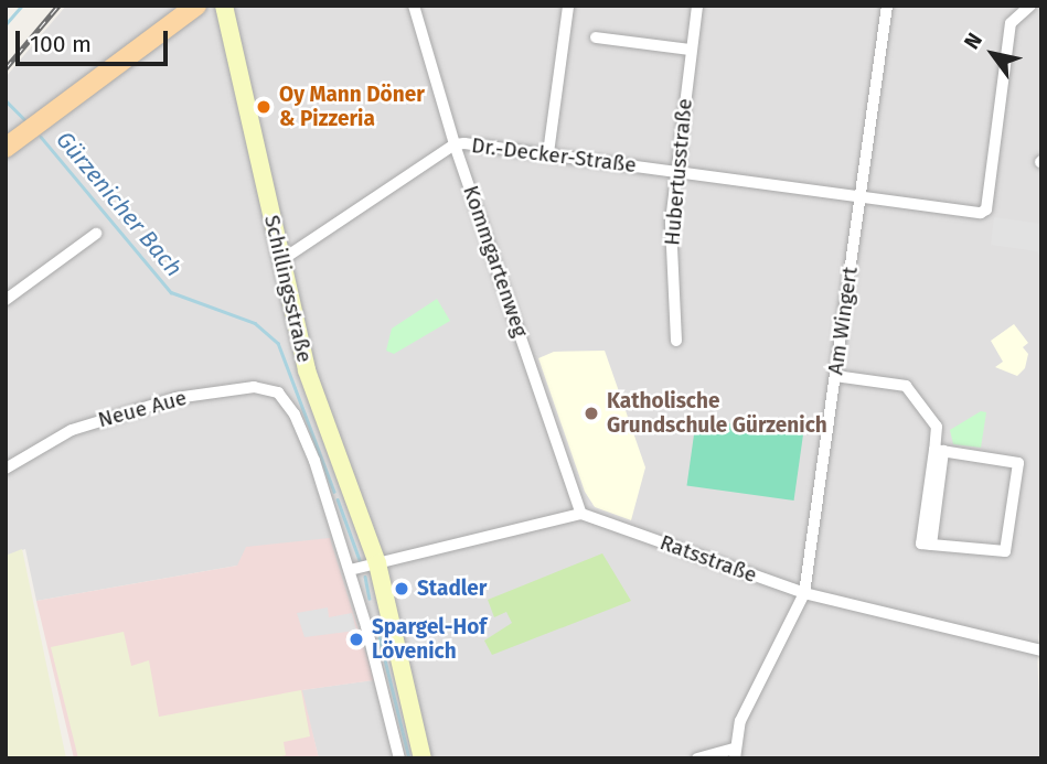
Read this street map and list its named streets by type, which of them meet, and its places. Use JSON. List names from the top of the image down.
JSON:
{
  "streets": {
    "main road": ["Schillingsstraße"],
    "street": [
      "Dr.-Decker-Straße",
      "Hubertusstraße",
      "Kommgartenweg",
      "Am Wingert",
      "Neue Aue",
      "Ratsstraße"
    ]
  },
  "crossings": [
    ["Dr.-Decker-Straße", "Hubertusstraße"],
    ["Dr.-Decker-Straße", "Kommgartenweg"],
    ["Dr.-Decker-Straße", "Schillingsstraße"],
    ["Dr.-Decker-Straße", "Am Wingert"],
    ["Kommgartenweg", "Ratsstraße"],
    ["Am Wingert", "Ratsstraße"]
  ],
  "water": ["Gürzenicher Bach"],
  "places": [
    "Oy Mann Döner & Pizzeria",
    "Katholische Grundschule Gürzenich",
    "Stadler",
    "Spargel-Hof Lövenich"
  ],
  "scale_bar": "100 m",
  "north": "top left"
}
